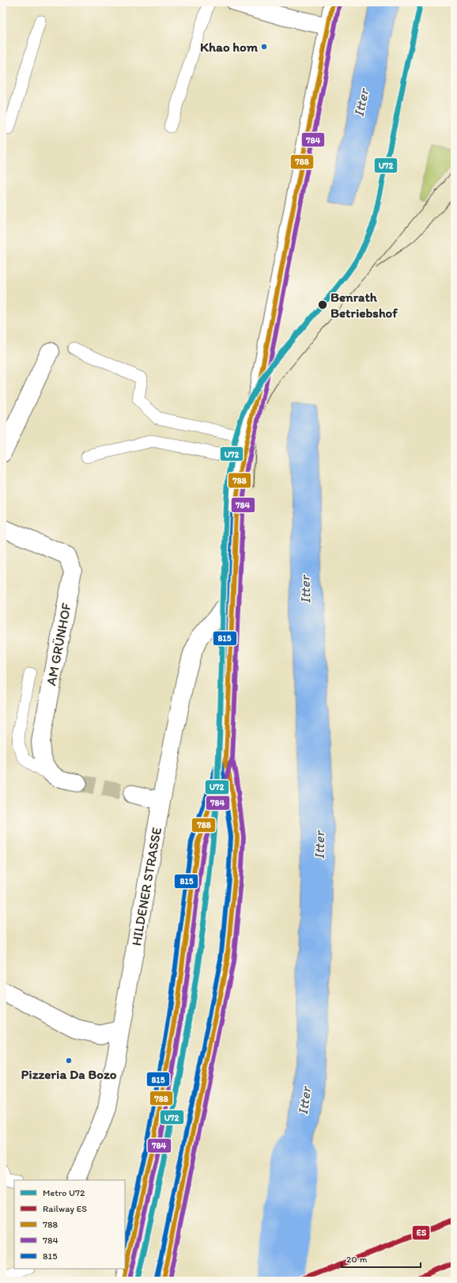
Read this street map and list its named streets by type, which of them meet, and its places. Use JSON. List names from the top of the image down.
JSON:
{
  "streets": {
    "main road": ["AM GRÜNHOF", "HILDENER STRASSE"]
  },
  "water": ["Itter"],
  "places": ["Khao hom", "Benrath Betriebshof", "Pizzeria Da Bozo"],
  "lines": [
    "metro line U72",
    "transit line 788",
    "transit line 784",
    "transit line 815",
    "rail line ES"
  ],
  "legend": [
    "Metro U72",
    "Railway ES",
    "788",
    "784",
    "815"
  ],
  "scale_bar": "20 m"
}
